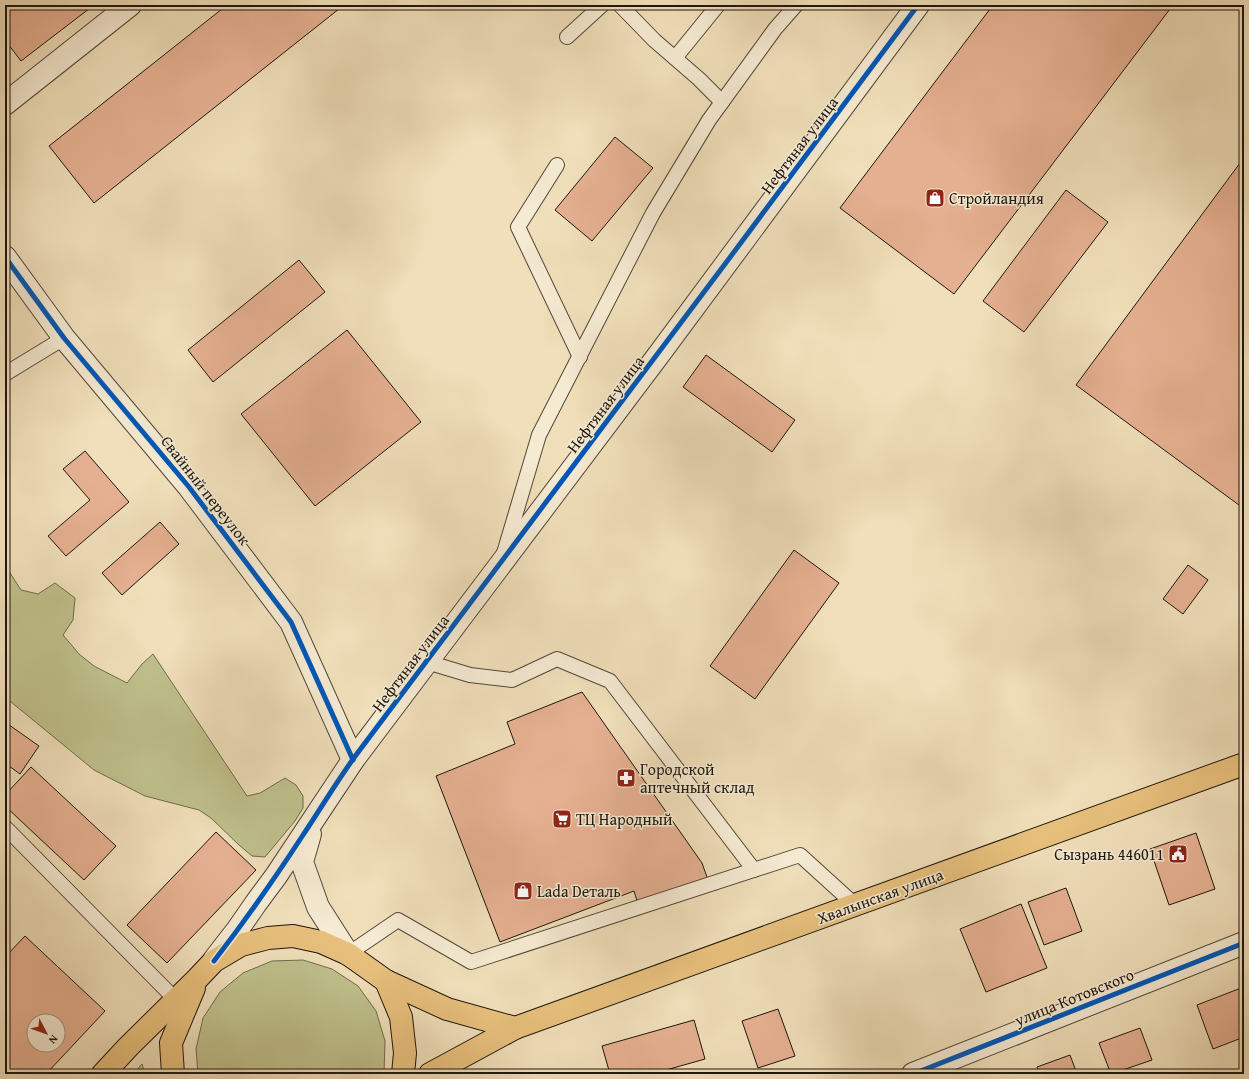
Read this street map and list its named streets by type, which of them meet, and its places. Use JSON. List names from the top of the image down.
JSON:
{
  "streets": {
    "main road": ["Хвалынская улица"],
    "street": ["Нефтяная улица", "Свайный переулок", "улица Котовского"]
  },
  "crossings": [
    ["Нефтяная улица", "Свайный переулок"]
  ],
  "places": {
    "shop": ["Стройландия", "Lada Dеталь"],
    "pharmacy": ["Городской аптечный склад"],
    "supermarket": ["ТЦ Народный"],
    "public building": ["Сызрань 446011"]
  },
  "north": "bottom right"
}
